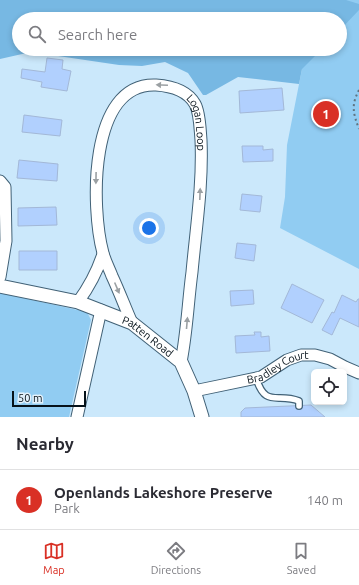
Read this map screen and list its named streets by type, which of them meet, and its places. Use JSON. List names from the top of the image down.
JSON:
{
  "streets": {
    "street": ["Logan Loop", "Patten Road", "Bradley Court"]
  },
  "crossings": [
    ["Logan Loop", "Patten Road"],
    ["Patten Road", "Bradley Court"]
  ],
  "scale_bar": "50 m",
  "page": {
    "search": "Search here",
    "pins": "1",
    "scale": "50 m",
    "heading": "Nearby",
    "list": [
      {
        "mark": "1",
        "name": "Openlands Lakeshore Preserve",
        "note": "Park",
        "value": "140 m"
      }
    ],
    "nav": ["Map", "Directions", "Saved"]
  }
}
